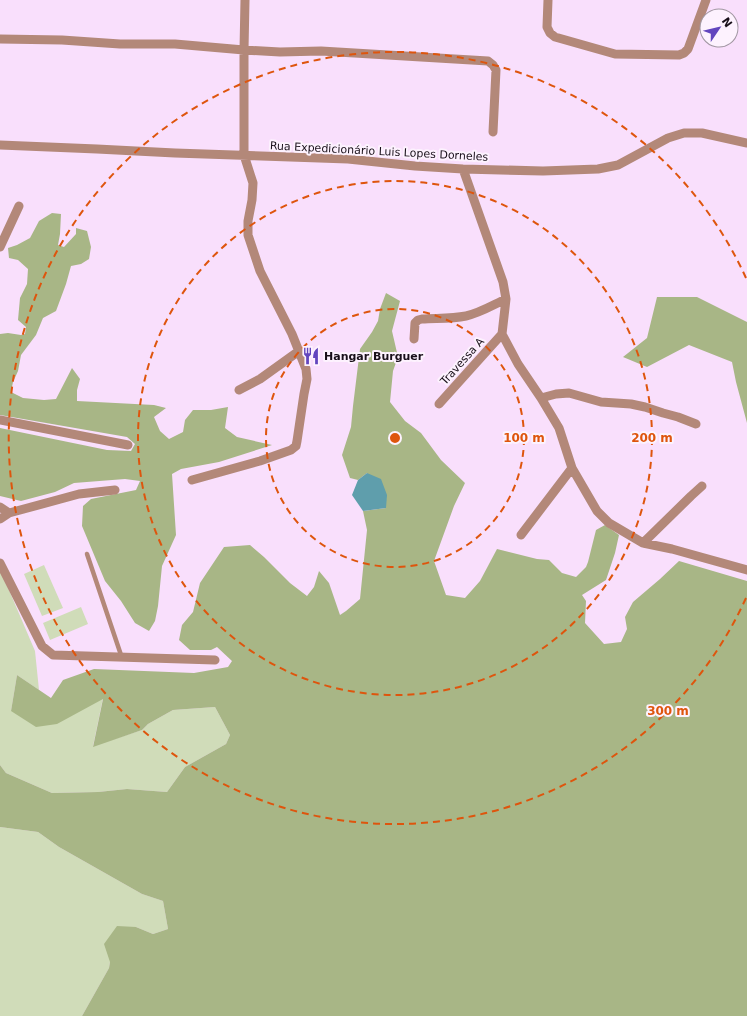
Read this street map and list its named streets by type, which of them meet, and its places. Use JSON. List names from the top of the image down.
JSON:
{
  "streets": {
    "street": ["Rua Expedicionário Luis Lopes Dorneles", "Travessa A"]
  },
  "places": {
    "restaurant": ["Hangar Burguer"]
  },
  "north": "top right",
  "rings": ["100 m", "200 m", "300 m"]
}
